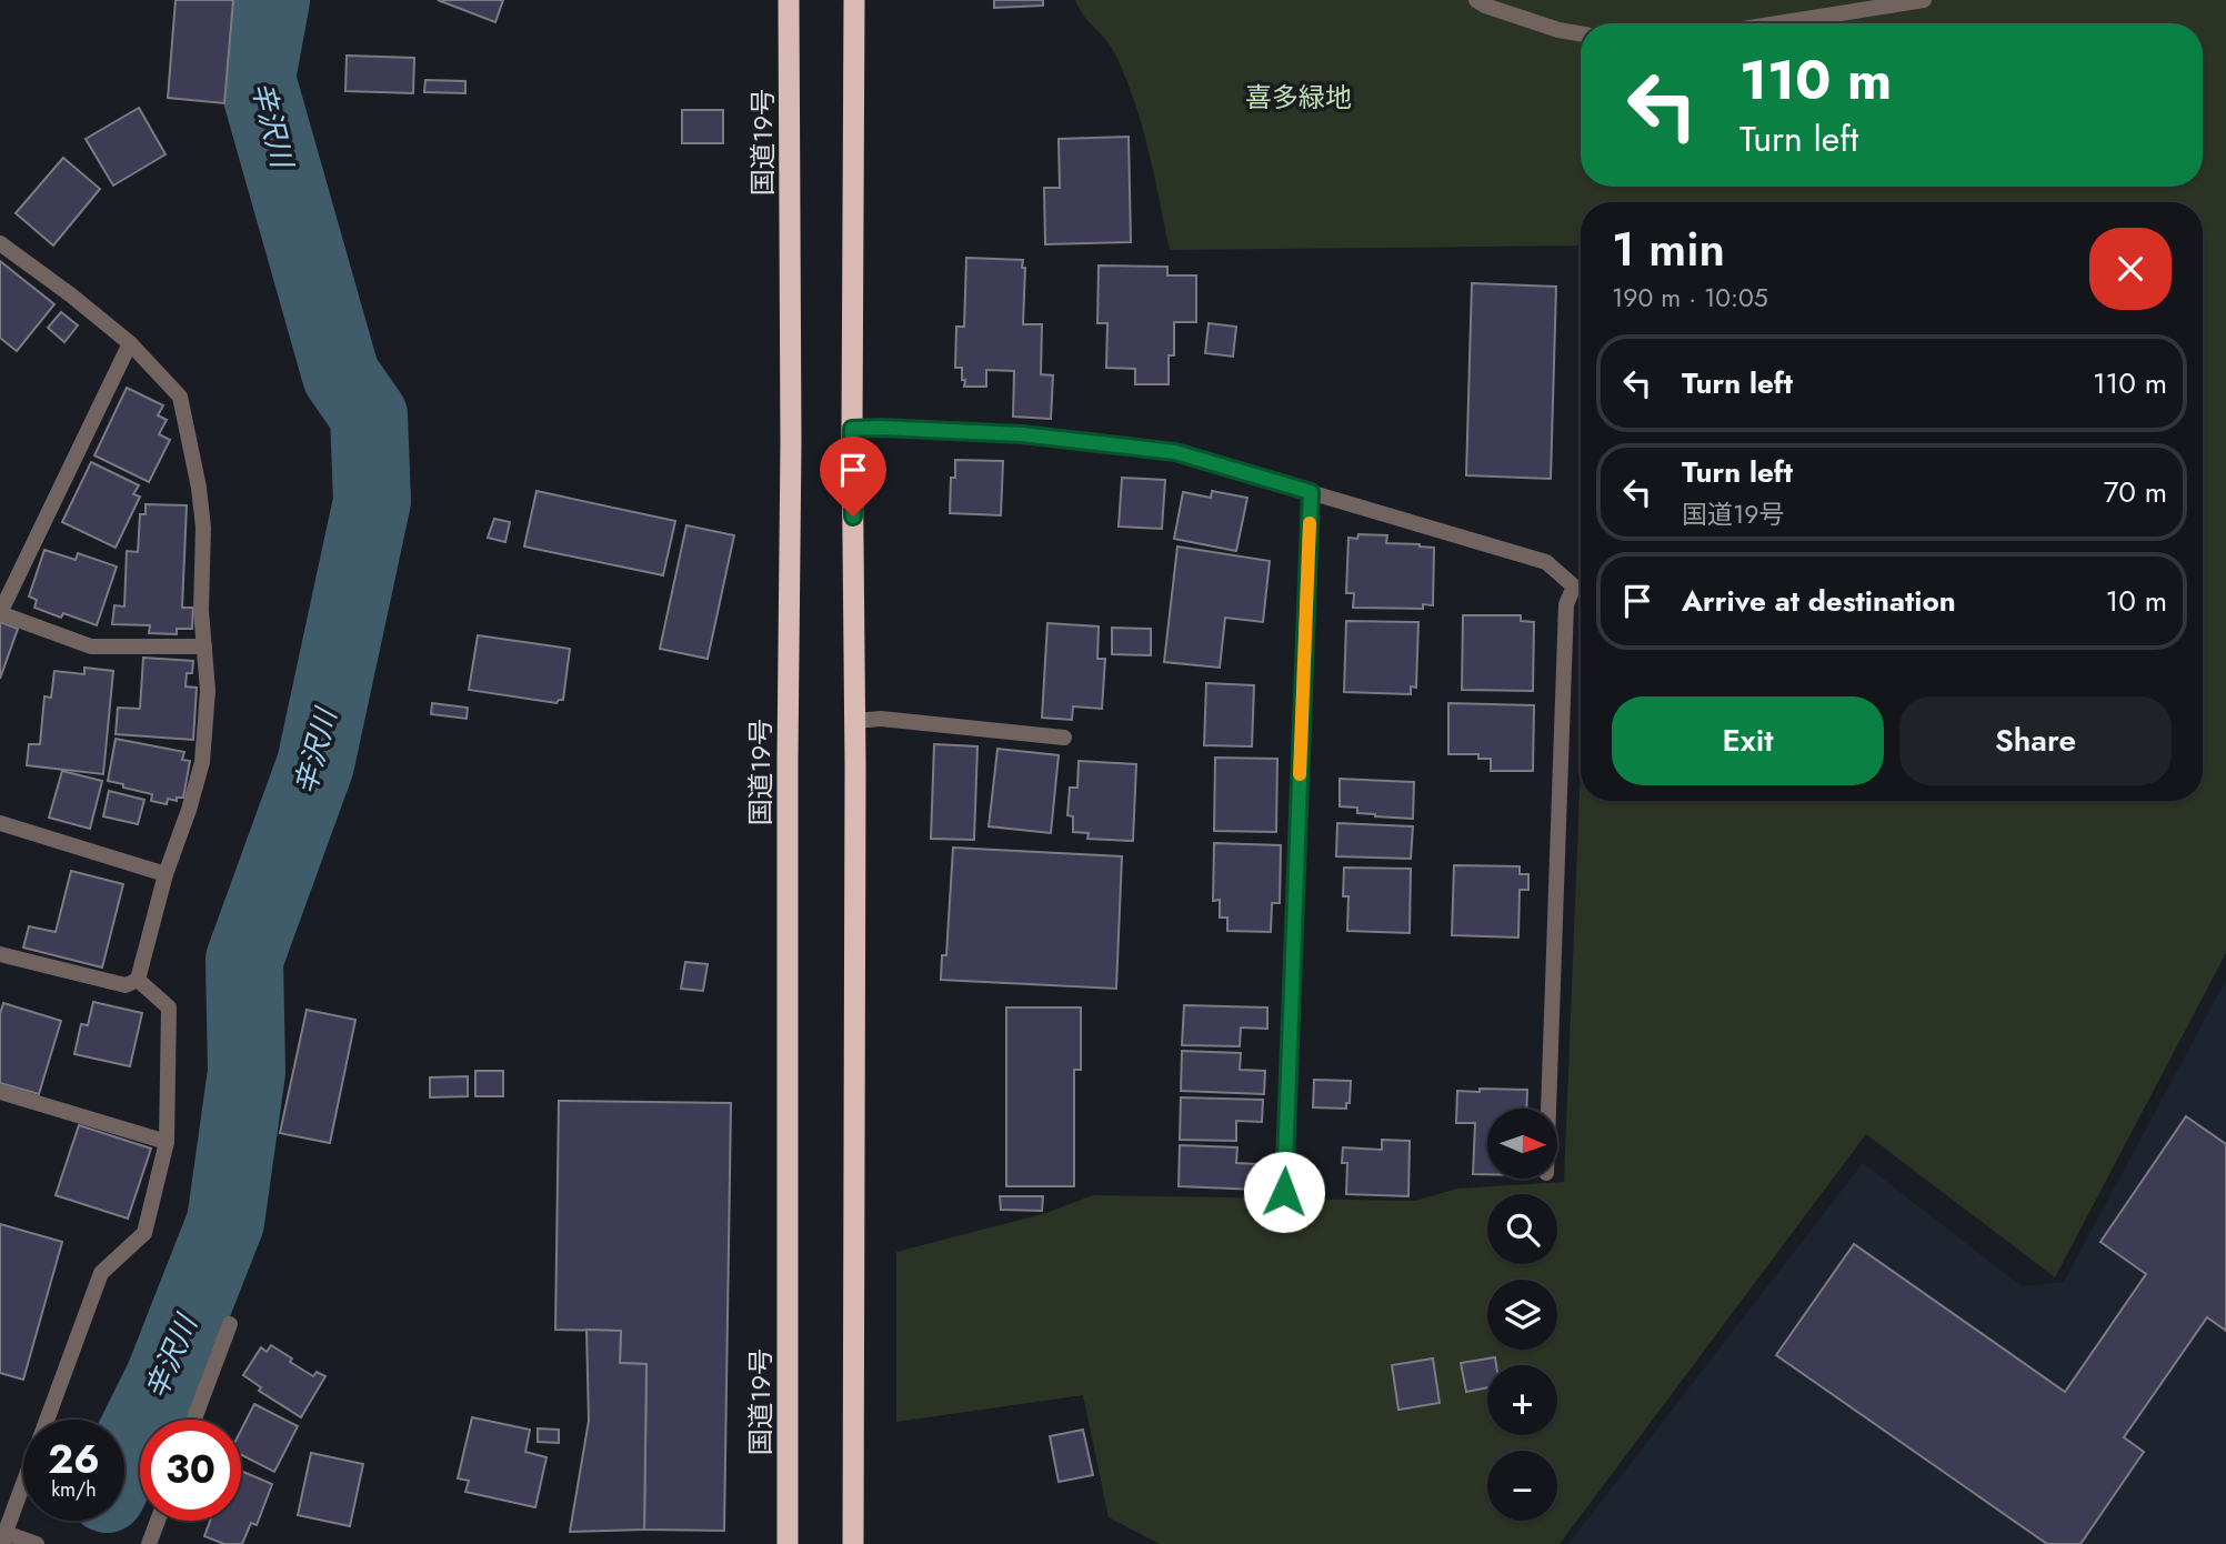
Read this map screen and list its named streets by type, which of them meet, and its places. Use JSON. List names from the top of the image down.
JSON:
{
  "streets": {
    "highway": ["国道19号"]
  },
  "water": ["辛沢川"],
  "parks": ["喜多緑地"],
  "north": "right",
  "page": {
    "turn": ["110 m", "Turn left"],
    "heading": ["1 min", "190 m · 10:05"],
    "list": [
      {
        "name": "Turn left",
        "value": "110 m"
      },
      {
        "name": "Turn left",
        "note": "国道19号",
        "value": "70 m"
      },
      {
        "name": "Arrive at destination",
        "value": "10 m"
      }
    ],
    "buttons": ["Exit", "Share"],
    "map_buttons": ["+", "−"],
    "speed": "26 km/h",
    "limit": "30"
  }
}
